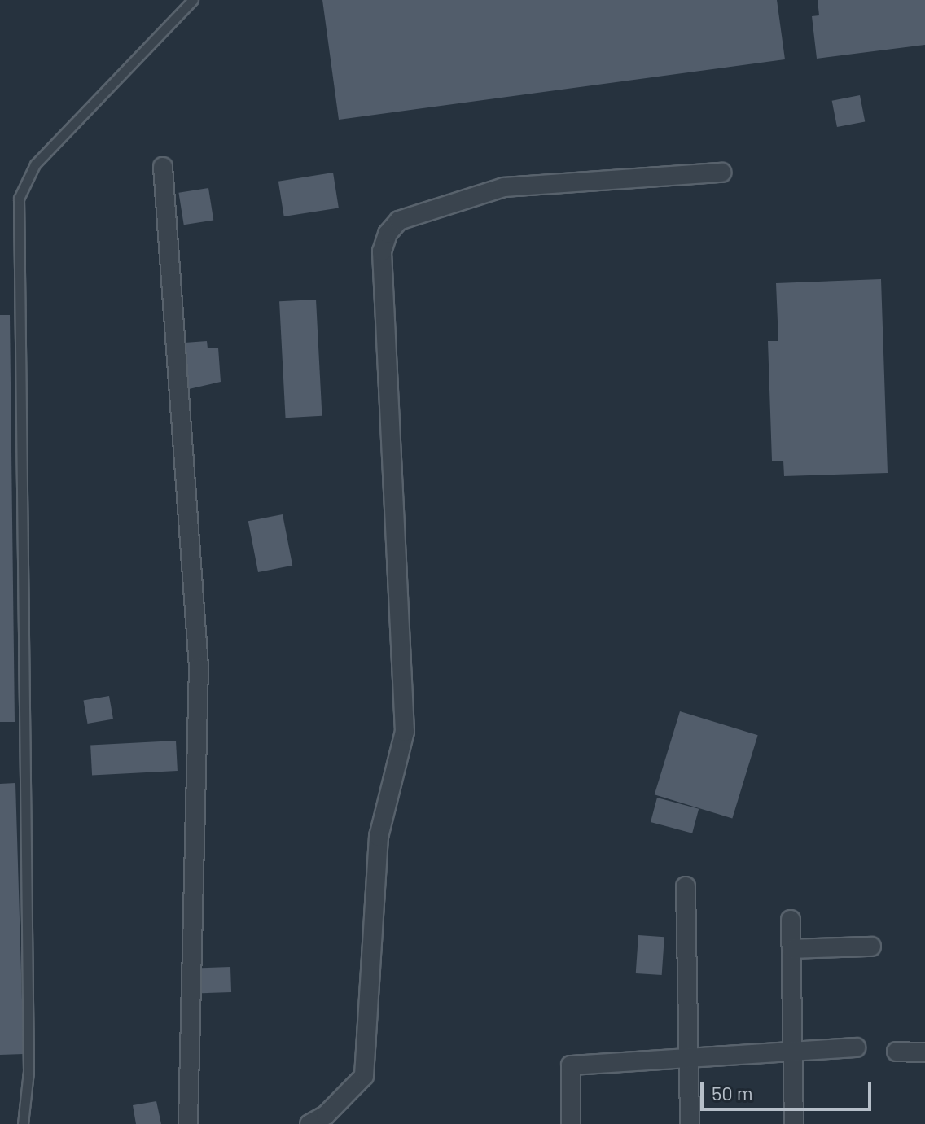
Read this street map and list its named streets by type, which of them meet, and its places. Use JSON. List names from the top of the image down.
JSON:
{
  "scale_bar": "50 m"
}
